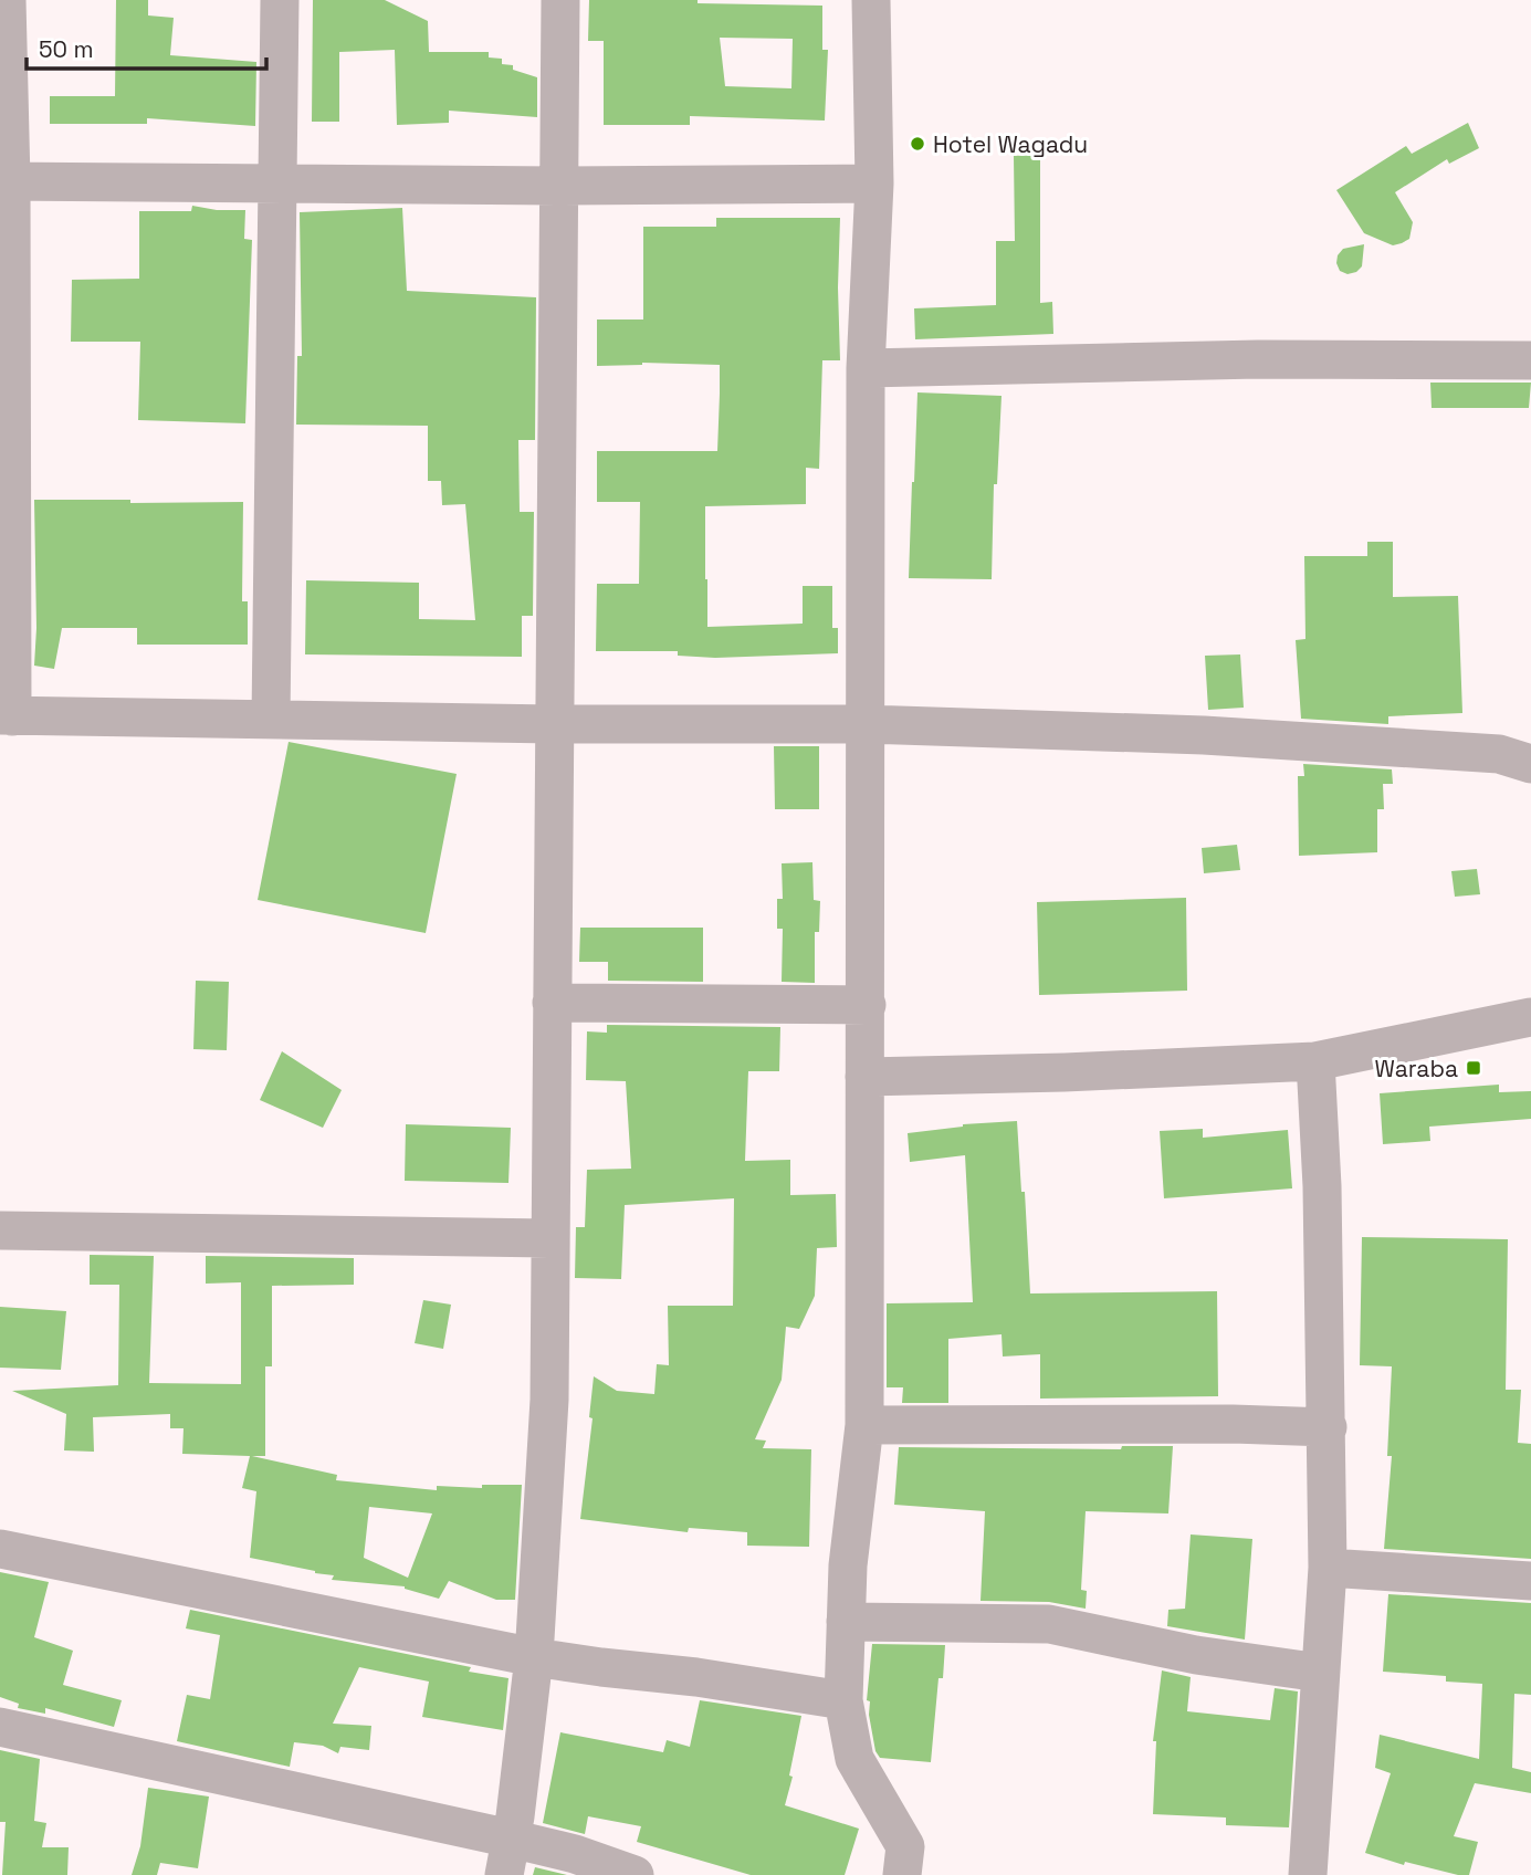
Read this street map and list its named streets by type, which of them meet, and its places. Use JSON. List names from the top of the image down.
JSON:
{
  "places": {
    "other": ["Hotel Wagadu"],
    "transit": ["Waraba"]
  },
  "scale_bar": "50 m"
}
